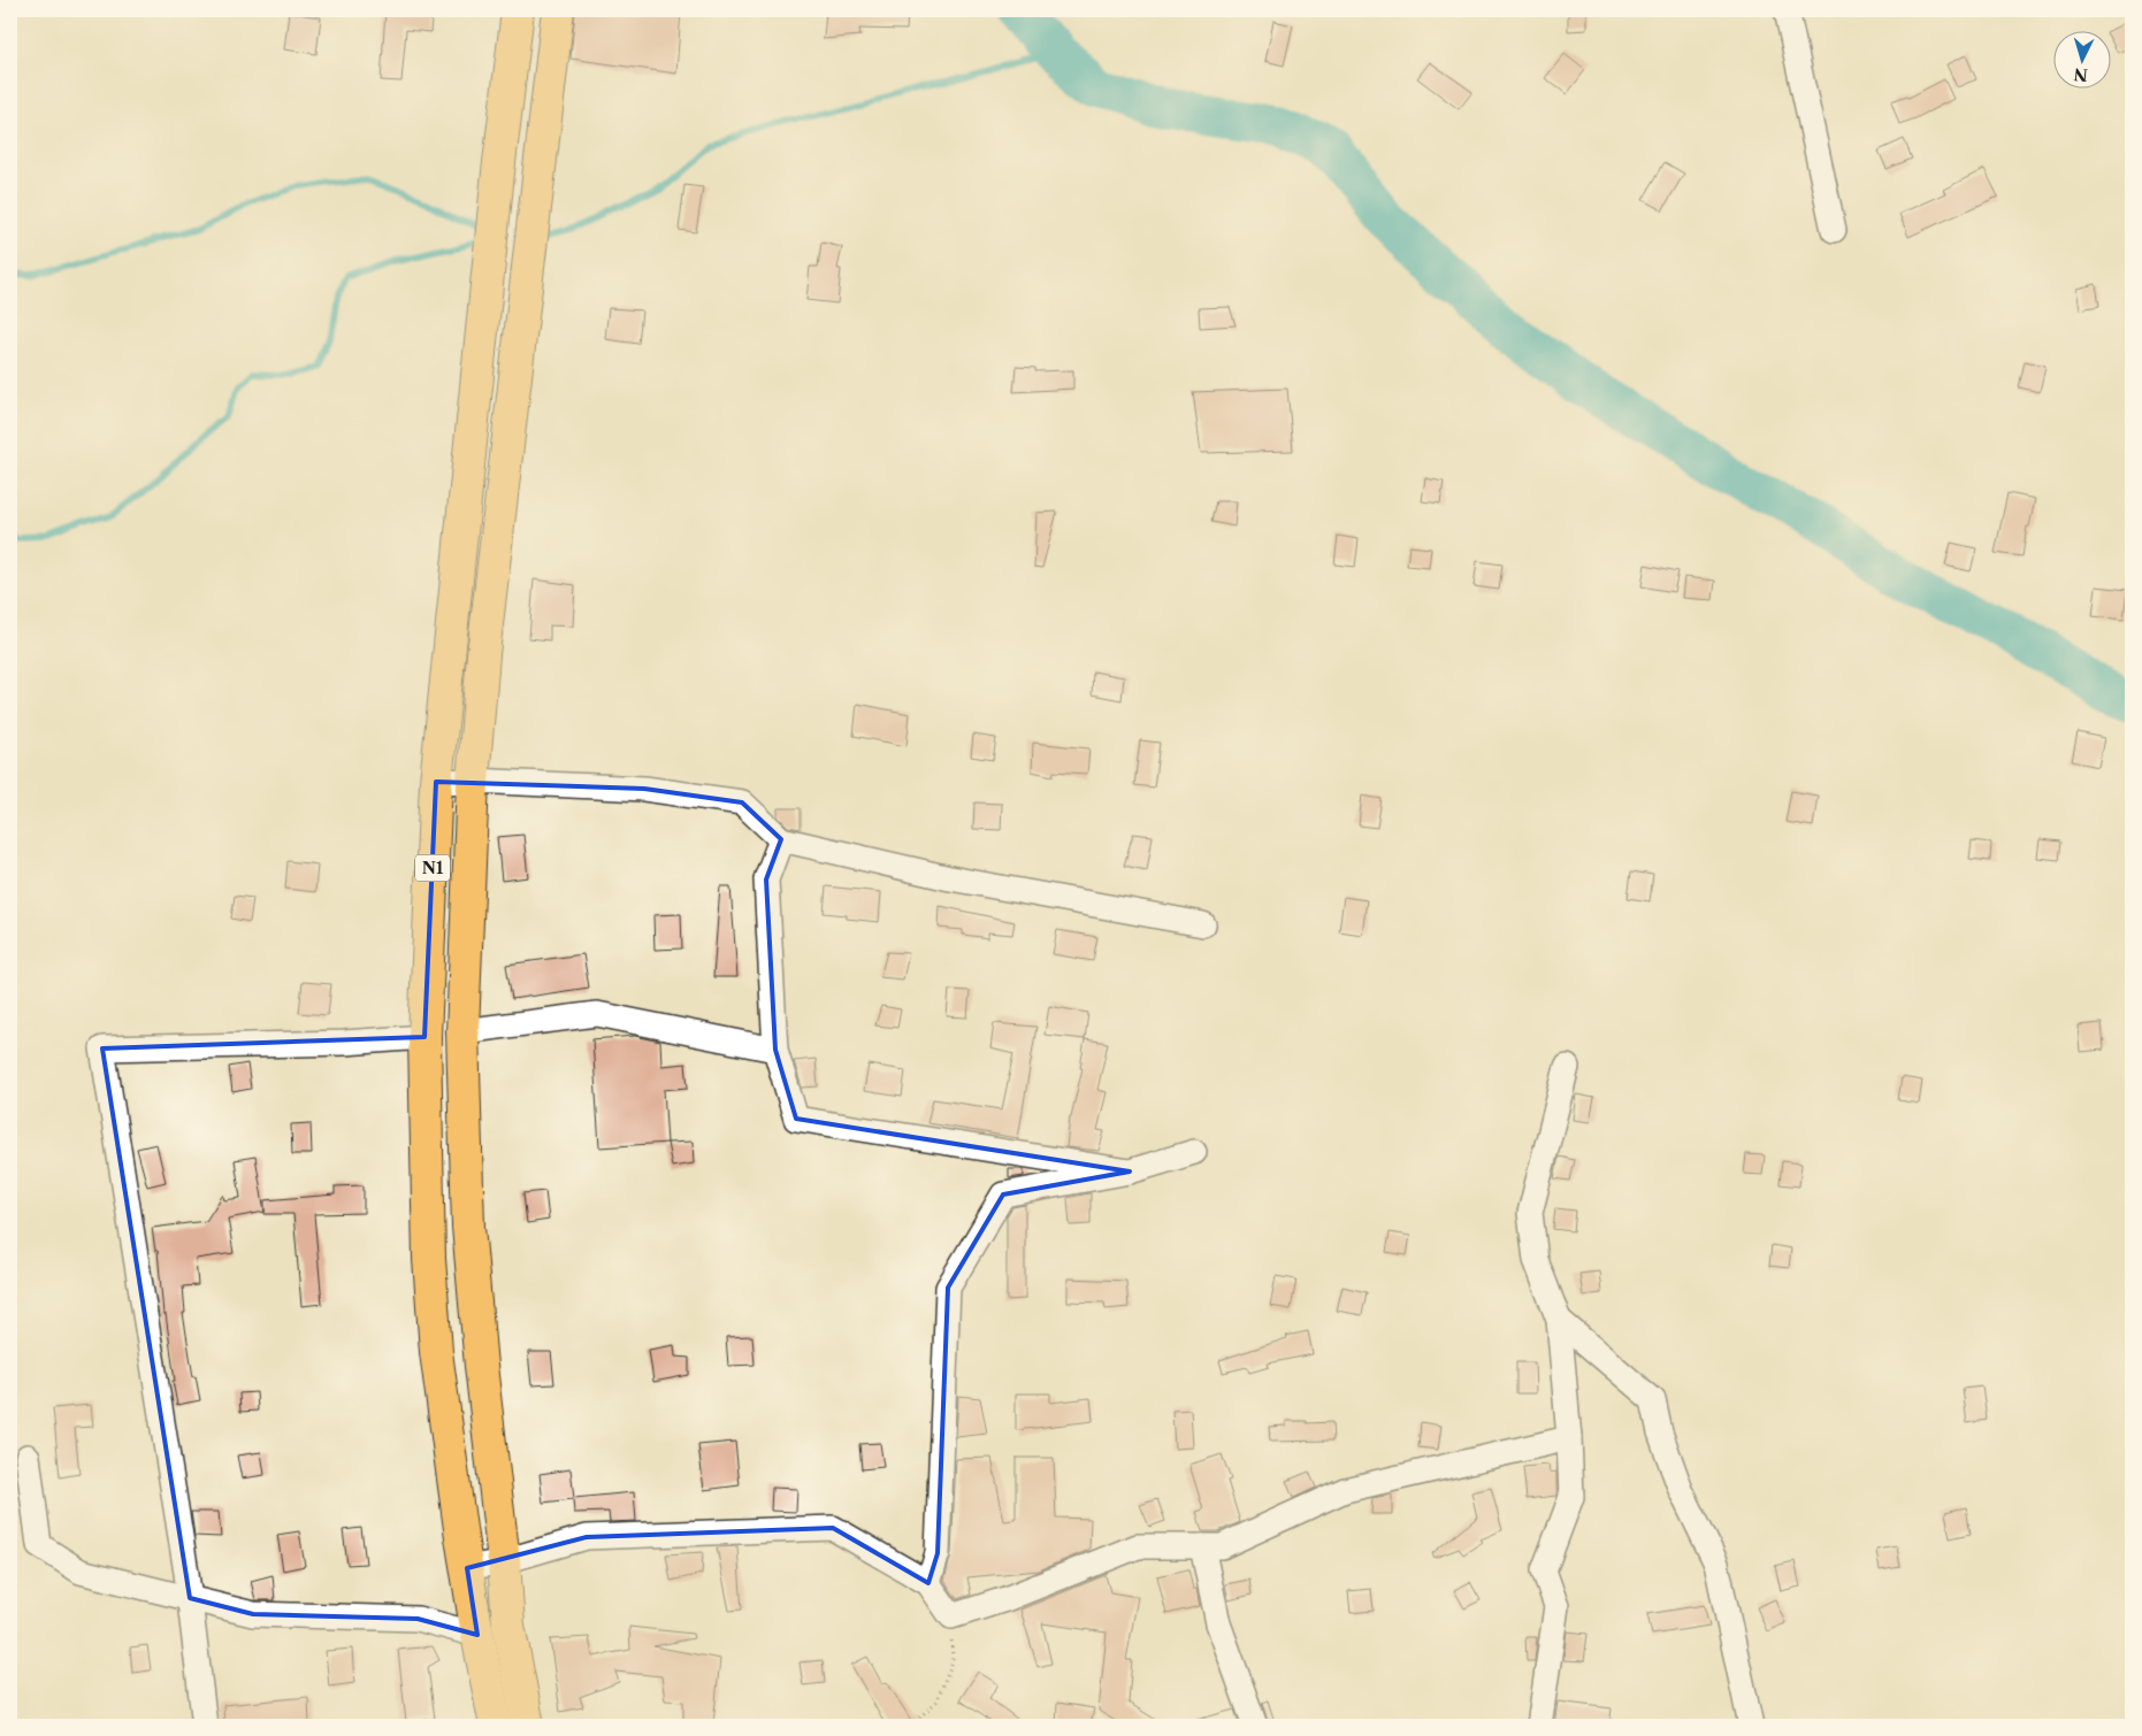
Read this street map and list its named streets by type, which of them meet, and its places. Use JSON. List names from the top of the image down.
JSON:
{
  "streets": {
    "main road": ["N1"]
  },
  "north": "bottom"
}
